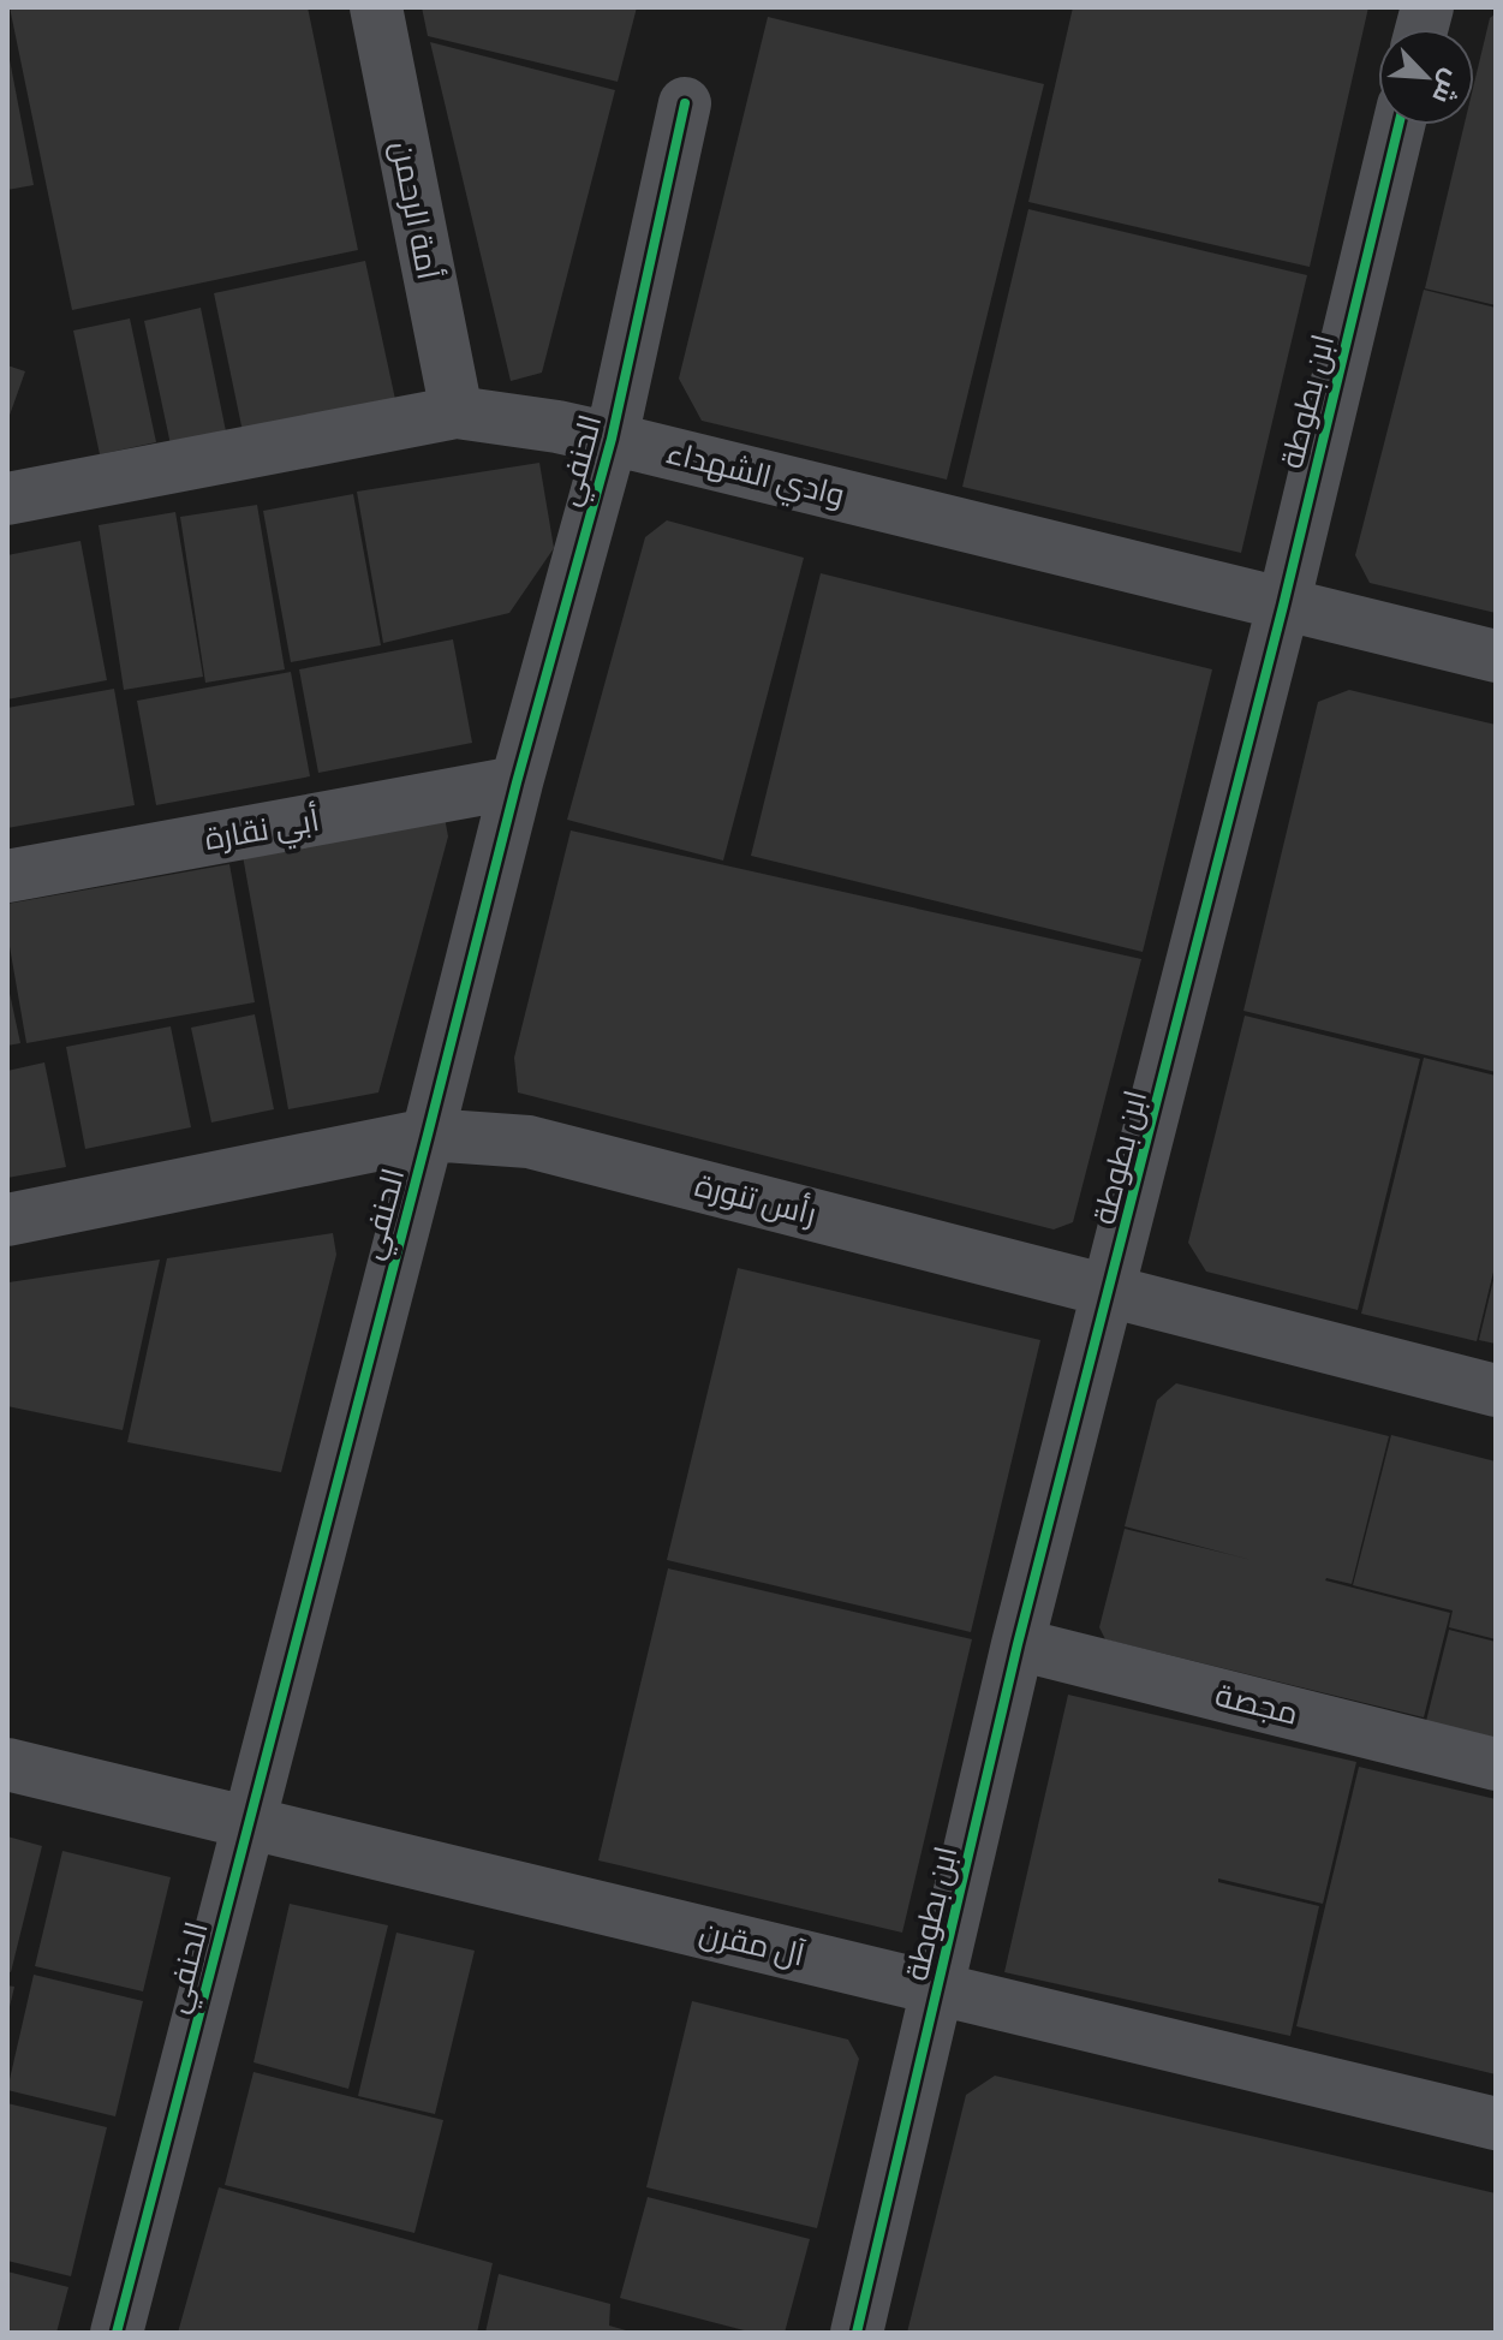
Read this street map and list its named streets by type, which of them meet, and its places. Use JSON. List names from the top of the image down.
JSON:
{
  "streets": {
    "street": [
      "أمة الرحمن",
      "ابن بطوطة",
      "الحنفي",
      "وادي الشهداء",
      "أبي نقارة",
      "رأس تنورة",
      "مجصة",
      "آل مقرن"
    ]
  },
  "crossings": [
    ["أمة الرحمن", "وادي الشهداء"],
    ["ابن بطوطة", "وادي الشهداء"],
    ["ابن بطوطة", "رأس تنورة"],
    ["ابن بطوطة", "مجصة"],
    ["ابن بطوطة", "آل مقرن"],
    ["الحنفي", "وادي الشهداء"],
    ["الحنفي", "أبي نقارة"],
    ["الحنفي", "رأس تنورة"],
    ["الحنفي", "آل مقرن"]
  ],
  "north": "bottom right"
}
